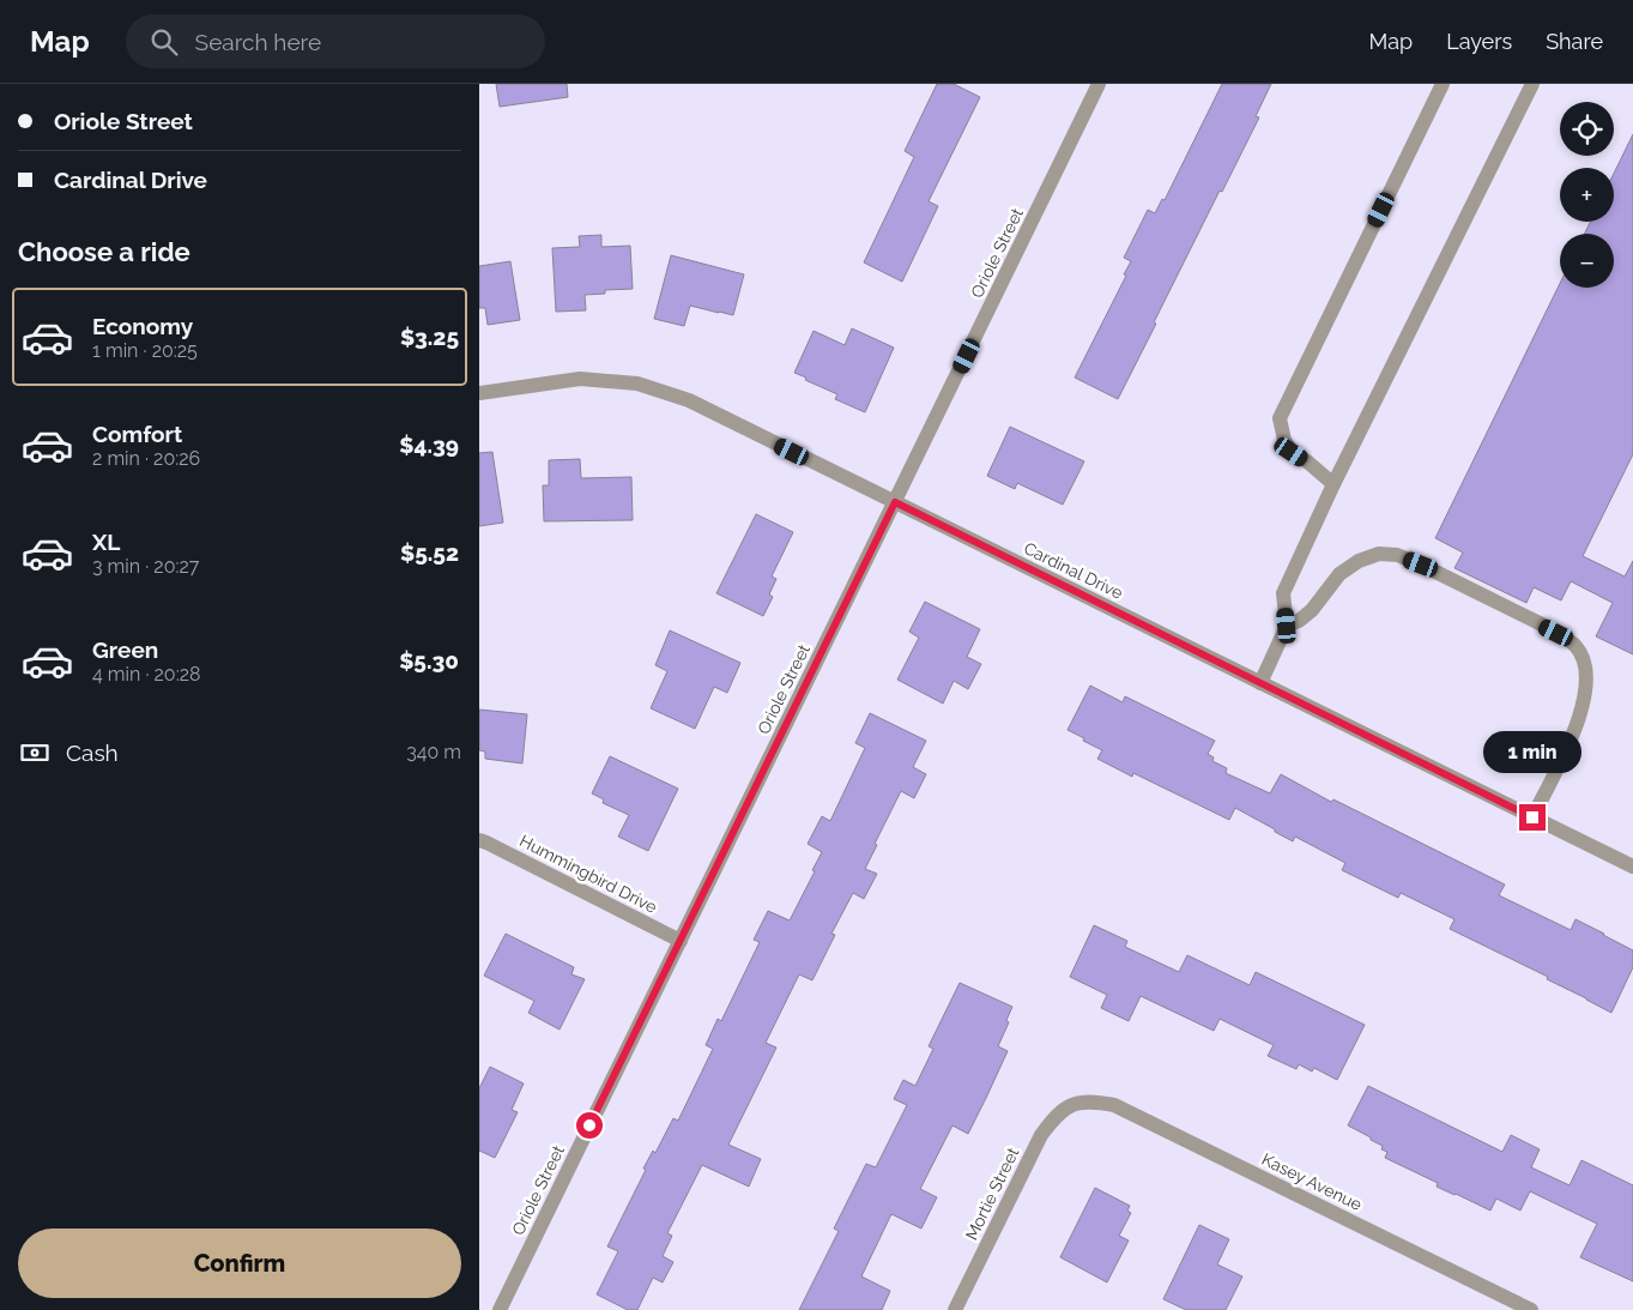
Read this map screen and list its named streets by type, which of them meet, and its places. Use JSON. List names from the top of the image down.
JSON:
{
  "streets": {
    "street": [
      "Oriole Street",
      "Cardinal Drive",
      "Hummingbird Drive",
      "Kasey Avenue",
      "Mortie Street"
    ]
  },
  "crossings": [
    ["Oriole Street", "Cardinal Drive"],
    ["Oriole Street", "Hummingbird Drive"],
    ["Kasey Avenue", "Mortie Street"]
  ],
  "page": {
    "header": "Map",
    "search": "Search here",
    "nav": ["Map", "Layers", "Share"],
    "banner": ["Oriole Street", "Cardinal Drive"],
    "map_buttons": ["+", "−"],
    "heading": "Choose a ride",
    "list": [
      {
        "name": "Economy",
        "note": "1 min · 20:25",
        "value": "$3.25"
      },
      {
        "name": "Comfort",
        "note": "2 min · 20:26",
        "value": "$4.39"
      },
      {
        "name": "XL",
        "note": "3 min · 20:27",
        "value": "$5.52"
      },
      {
        "name": "Green",
        "note": "4 min · 20:28",
        "value": "$5.30"
      }
    ],
    "pay": ["Cash", "340 m"],
    "bubble": "1 min",
    "buttons": "Confirm"
  }
}
